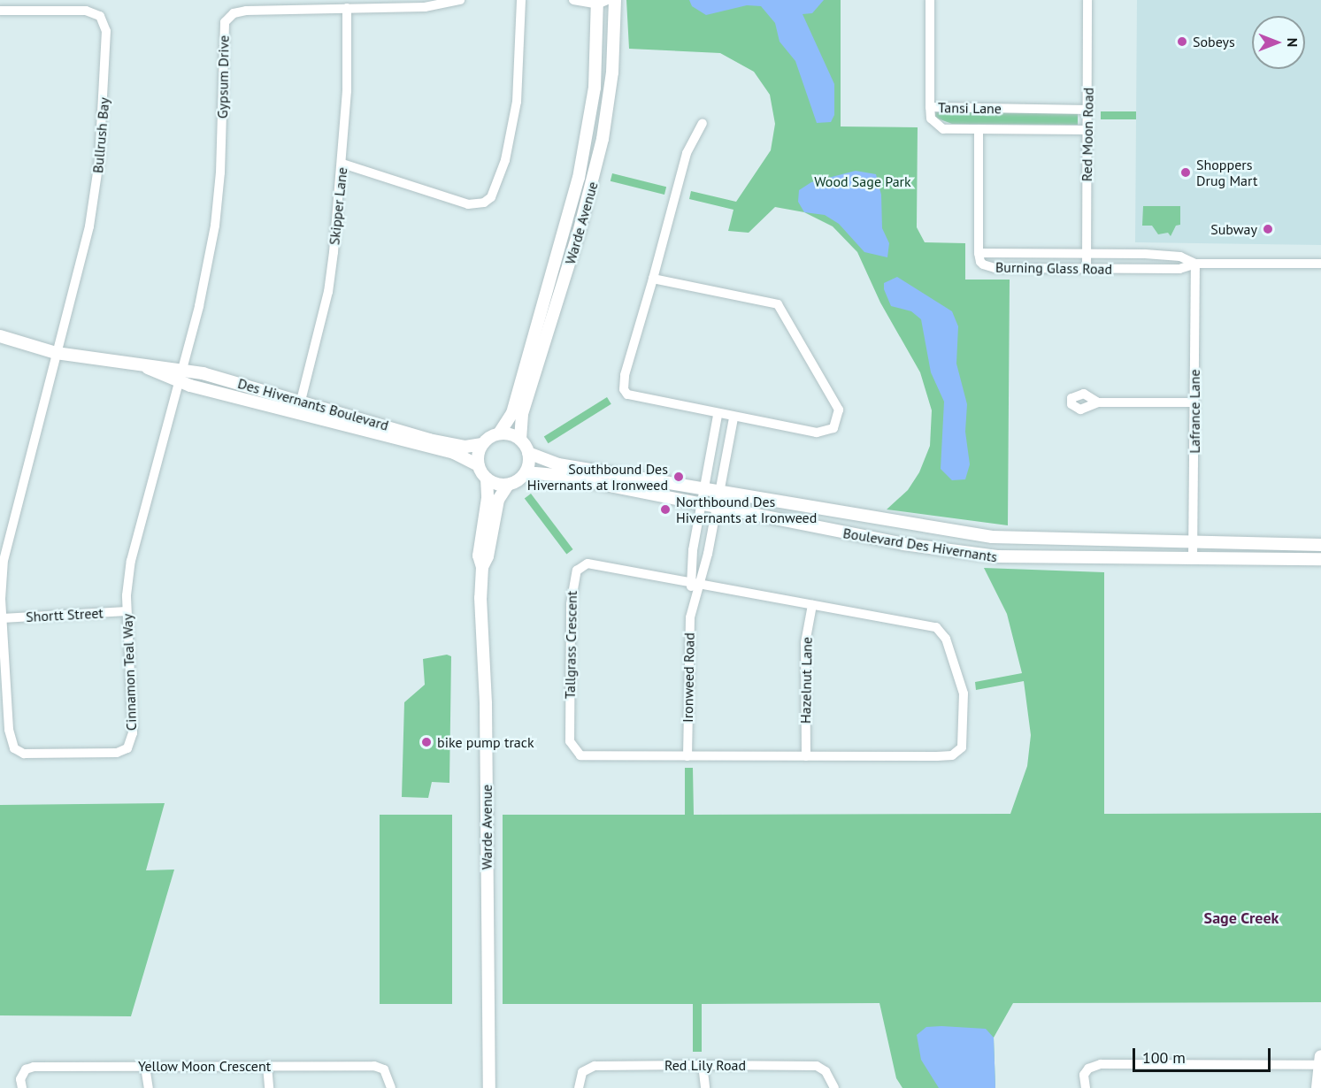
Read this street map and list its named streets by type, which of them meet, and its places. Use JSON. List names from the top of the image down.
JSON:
{
  "streets": {
    "street": [
      "Gypsum Drive",
      "Tansi Lane",
      "Red Moon Road",
      "Bullrush Bay",
      "Skipper Lane",
      "Warde Avenue",
      "Burning Glass Road",
      "Des Hivernants Boulevard",
      "Lafrance Lane",
      "Boulevard Des Hivernants",
      "Shortt Street",
      "Tallgrass Crescent",
      "Cinnamon Teal Way",
      "Ironweed Road",
      "Hazelnut Lane",
      "Red Lily Road",
      "Yellow Moon Crescent"
    ]
  },
  "crossings": [
    ["Gypsum Drive", "Skipper Lane"],
    ["Gypsum Drive", "Des Hivernants Boulevard"],
    ["Gypsum Drive", "Cinnamon Teal Way"],
    ["Tansi Lane", "Red Moon Road"],
    ["Red Moon Road", "Burning Glass Road"],
    ["Bullrush Bay", "Des Hivernants Boulevard"],
    ["Bullrush Bay", "Cinnamon Teal Way"],
    ["Skipper Lane", "Des Hivernants Boulevard"],
    ["Warde Avenue", "Des Hivernants Boulevard"],
    ["Warde Avenue", "Boulevard Des Hivernants"],
    ["Burning Glass Road", "Lafrance Lane"],
    ["Des Hivernants Boulevard", "Boulevard Des Hivernants"],
    ["Des Hivernants Boulevard", "Cinnamon Teal Way"],
    ["Lafrance Lane", "Boulevard Des Hivernants"],
    ["Boulevard Des Hivernants", "Ironweed Road"],
    ["Shortt Street", "Cinnamon Teal Way"],
    ["Tallgrass Crescent", "Ironweed Road"],
    ["Tallgrass Crescent", "Hazelnut Lane"]
  ],
  "districts": ["Sage Creek"],
  "parks": ["Wood Sage Park"],
  "places": [
    "Sobeys",
    "Shoppers Drug Mart",
    "Subway",
    "Southbound Des Hivernants at Ironweed",
    "Northbound Des Hivernants at Ironweed",
    "bike pump track"
  ],
  "scale_bar": "100 m",
  "north": "right"
}
